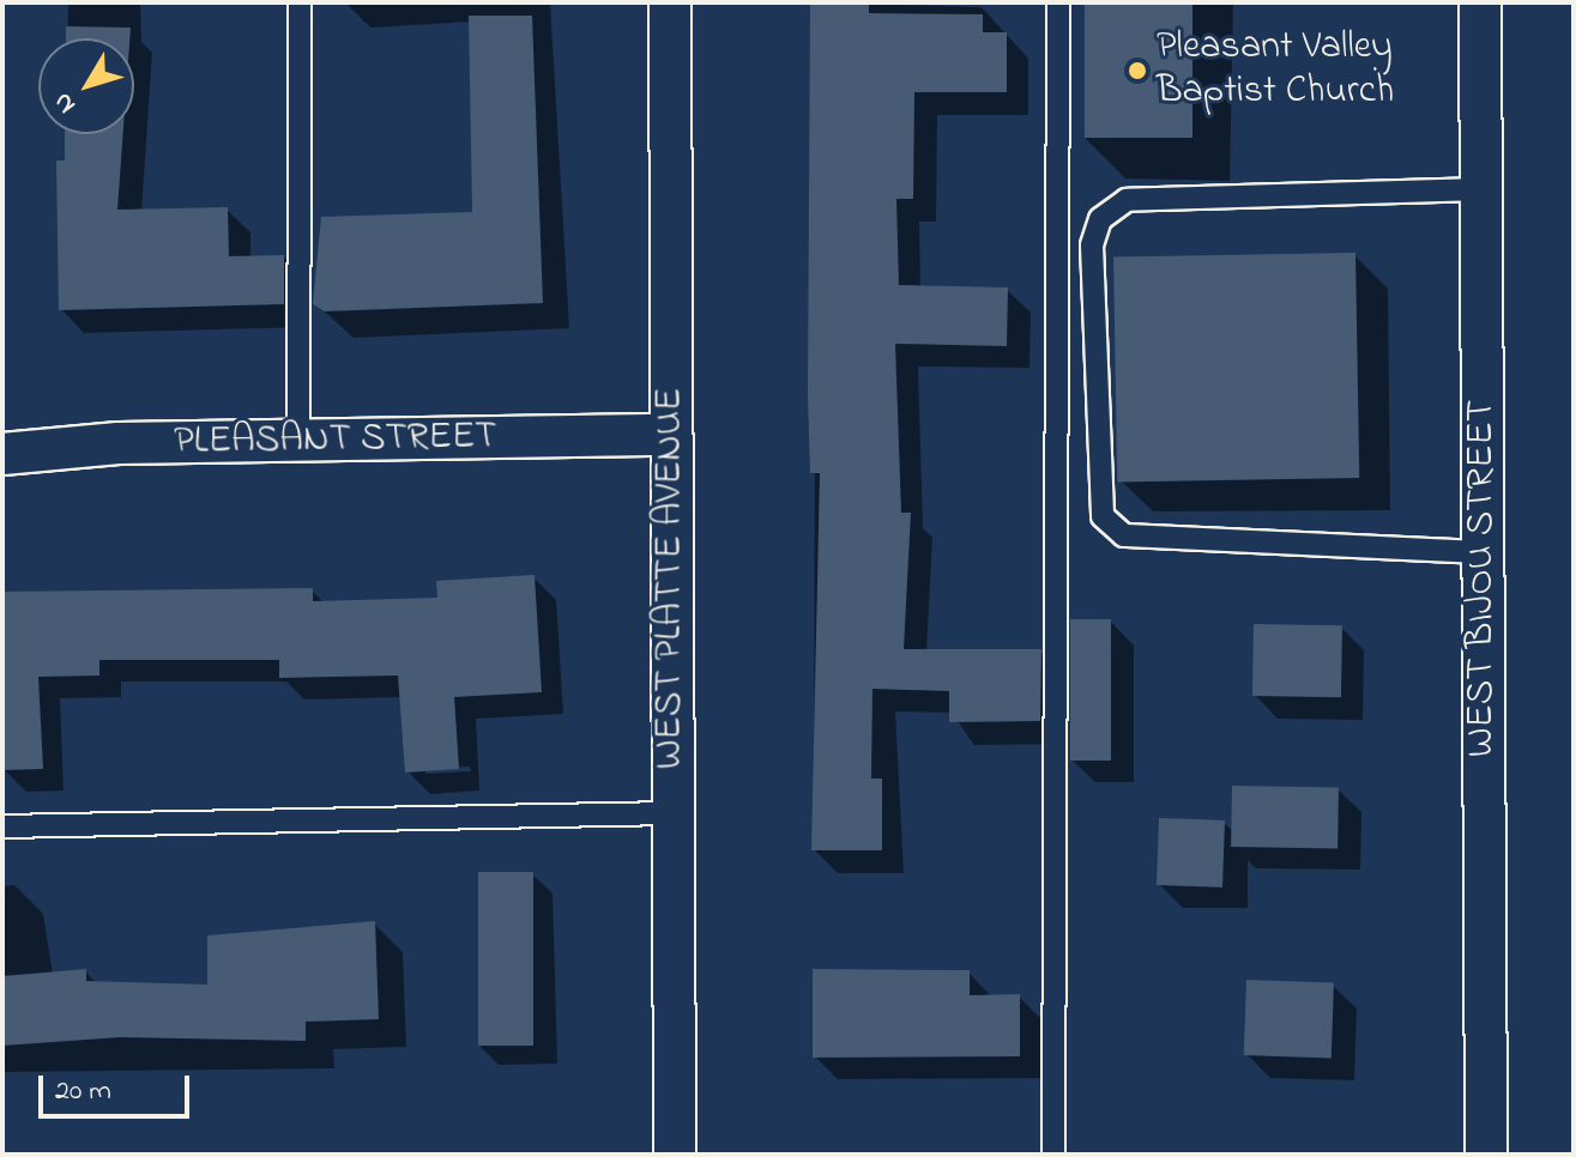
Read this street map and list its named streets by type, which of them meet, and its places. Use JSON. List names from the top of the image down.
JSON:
{
  "streets": {
    "street": ["PLEASANT STREET", "WEST PLATTE AVENUE", "WEST BIJOU STREET"]
  },
  "crossings": [
    ["PLEASANT STREET", "WEST PLATTE AVENUE"]
  ],
  "places": ["Pleasant Valley Baptist Church"],
  "scale_bar": "20 m",
  "north": "bottom left"
}
